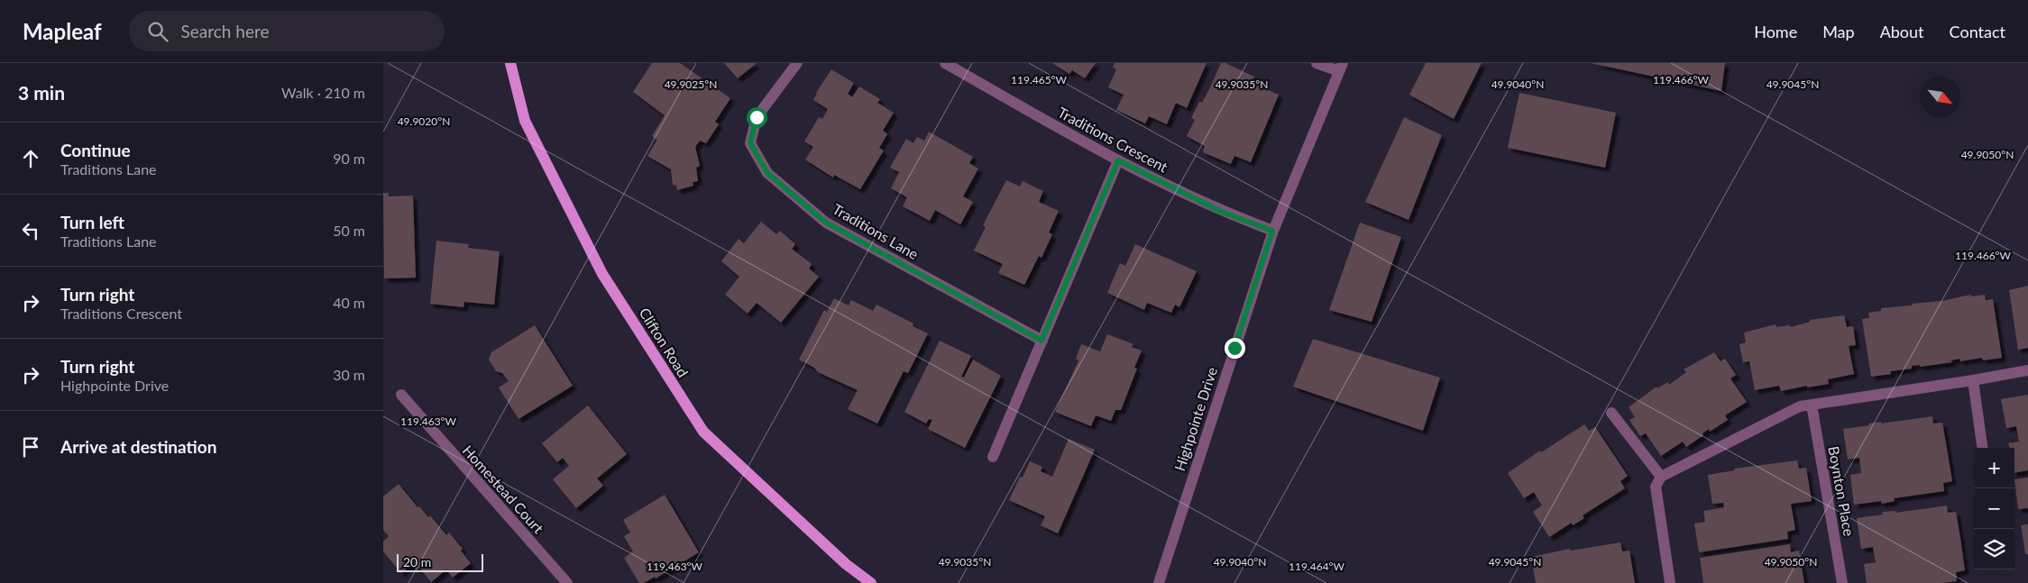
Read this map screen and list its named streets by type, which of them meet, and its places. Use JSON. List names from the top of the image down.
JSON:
{
  "streets": {
    "main road": ["Clifton Road"],
    "street": [
      "Traditions Crescent",
      "Traditions Lane",
      "Highpointe Drive",
      "Homestead Court",
      "Boynton Place"
    ]
  },
  "crossings": [
    ["Traditions Crescent", "Highpointe Drive"]
  ],
  "scale_bar": "20 m",
  "north": "bottom right",
  "page": {
    "header": "Mapleaf",
    "search": "Search here",
    "nav": [
      "Home",
      "Map",
      "About",
      "Contact"
    ],
    "heading": ["3 min", "Walk · 210 m"],
    "list": [
      ["Continue", "Traditions Lane", "90 m"],
      ["Turn left", "Traditions Lane", "50 m"],
      ["Turn right", "Traditions Crescent", "40 m"],
      ["Turn right", "Highpointe Drive", "30 m"],
      "Arrive at destination"
    ],
    "map_buttons": ["+", "−"],
    "scale": "20 m"
  },
  "coordinates": [
    "119.465°W",
    "119.466°W",
    "49.9025°N",
    "49.9035°N",
    "49.9040°N",
    "49.9045°N",
    "49.9020°N",
    "49.9050°N",
    "119.463°W",
    "119.464°W"
  ]
}
